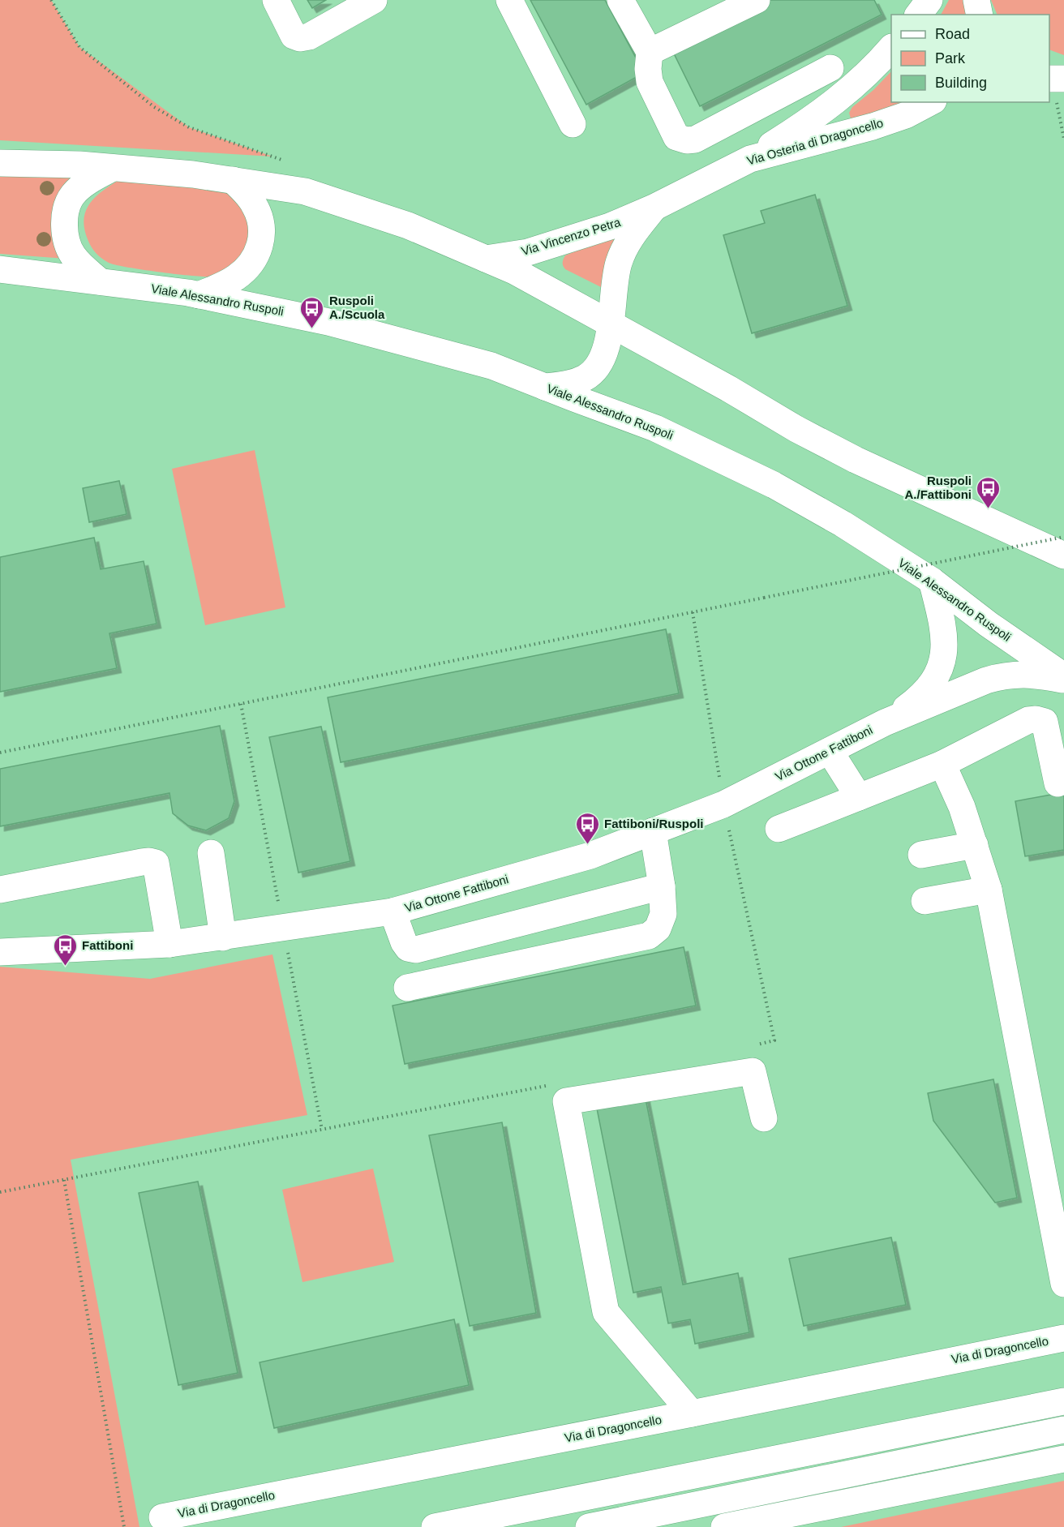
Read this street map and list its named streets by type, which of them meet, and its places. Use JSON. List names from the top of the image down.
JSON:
{
  "streets": {
    "street": [
      "Via Osteria di Dragoncello",
      "Via Vincenzo Petra",
      "Viale Alessandro Ruspoli",
      "Via Ottone Fattiboni",
      "Via di Dragoncello"
    ]
  },
  "crossings": [
    ["Via Osteria di Dragoncello", "Via Vincenzo Petra"],
    ["Via Osteria di Dragoncello", "Viale Alessandro Ruspoli"],
    ["Viale Alessandro Ruspoli", "Via Ottone Fattiboni"]
  ],
  "places": {
    "bus stop": [
      "Ruspoli A./Scuola",
      "Ruspoli A./Fattiboni",
      "Fattiboni/Ruspoli",
      "Fattiboni"
    ]
  },
  "legend": ["Road", "Park", "Building"]
}
